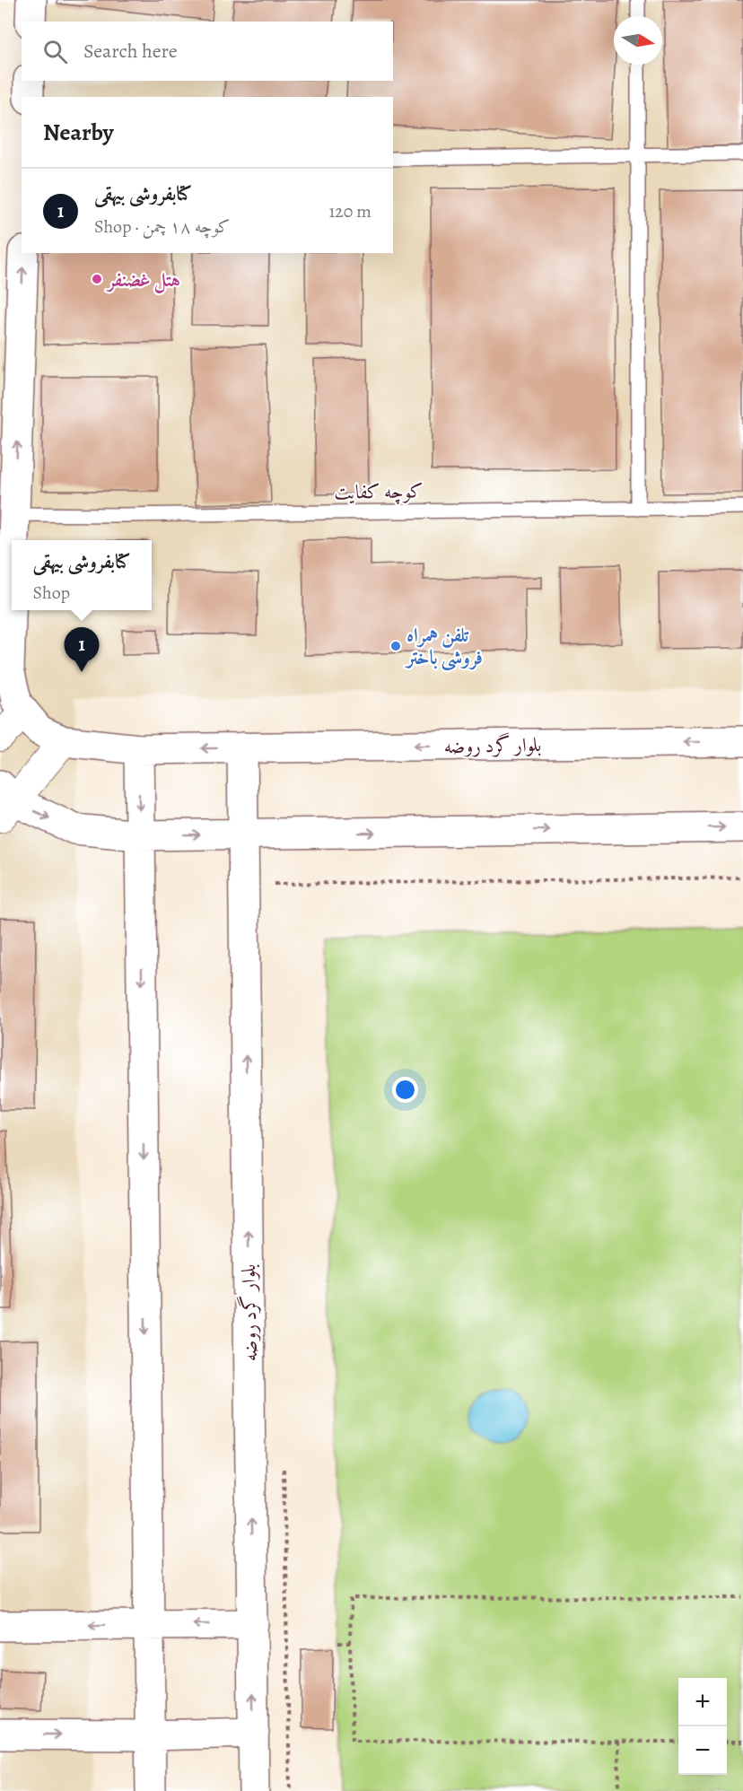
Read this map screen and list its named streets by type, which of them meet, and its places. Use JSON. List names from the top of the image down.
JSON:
{
  "streets": {
    "main road": ["بلوار گرد روضه"],
    "lane": ["کوچه کفایت"]
  },
  "crossings": [
    ["کوچه کفایت", "بلوار گرد روضه"]
  ],
  "places": ["هتل غضنفر", "تلفن همراه فروشی باختر"],
  "north": "right",
  "page": {
    "search": "Search here",
    "heading": "Nearby",
    "list": [
      {
        "mark": "1",
        "name": "کتابفروشی بیهقی",
        "note": "Shop · كوچه ١٨ چمن",
        "value": "120 m"
      }
    ],
    "popup": ["کتابفروشی بیهقی", "Shop"],
    "pins": "1",
    "map_buttons": ["+", "−"]
  }
}
